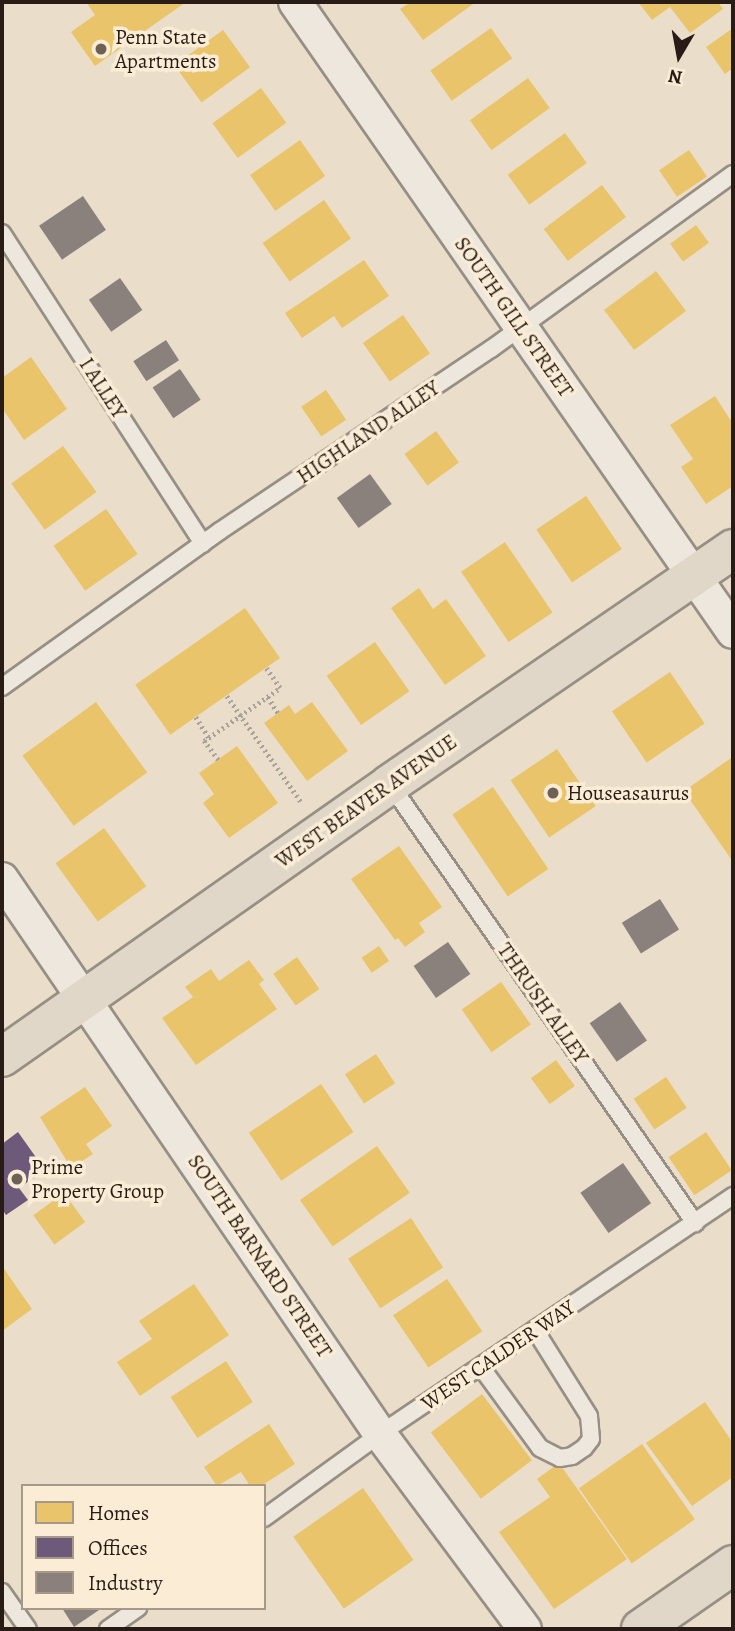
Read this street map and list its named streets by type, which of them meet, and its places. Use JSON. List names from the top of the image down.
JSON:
{
  "streets": {
    "main road": ["WEST BEAVER AVENUE"],
    "street": ["SOUTH GILL STREET", "SOUTH BARNARD STREET"],
    "lane": [
      "I ALLEY",
      "HIGHLAND ALLEY",
      "THRUSH ALLEY",
      "WEST CALDER WAY"
    ]
  },
  "crossings": [
    ["SOUTH GILL STREET", "HIGHLAND ALLEY"],
    ["SOUTH GILL STREET", "WEST BEAVER AVENUE"],
    ["I ALLEY", "HIGHLAND ALLEY"],
    ["WEST BEAVER AVENUE", "THRUSH ALLEY"],
    ["WEST BEAVER AVENUE", "SOUTH BARNARD STREET"],
    ["THRUSH ALLEY", "WEST CALDER WAY"],
    ["SOUTH BARNARD STREET", "WEST CALDER WAY"]
  ],
  "places": ["Penn State Apartments", "Houseasaurus", "Prime Property Group"],
  "legend": ["Homes", "Offices", "Industry"],
  "north": "bottom"
}
